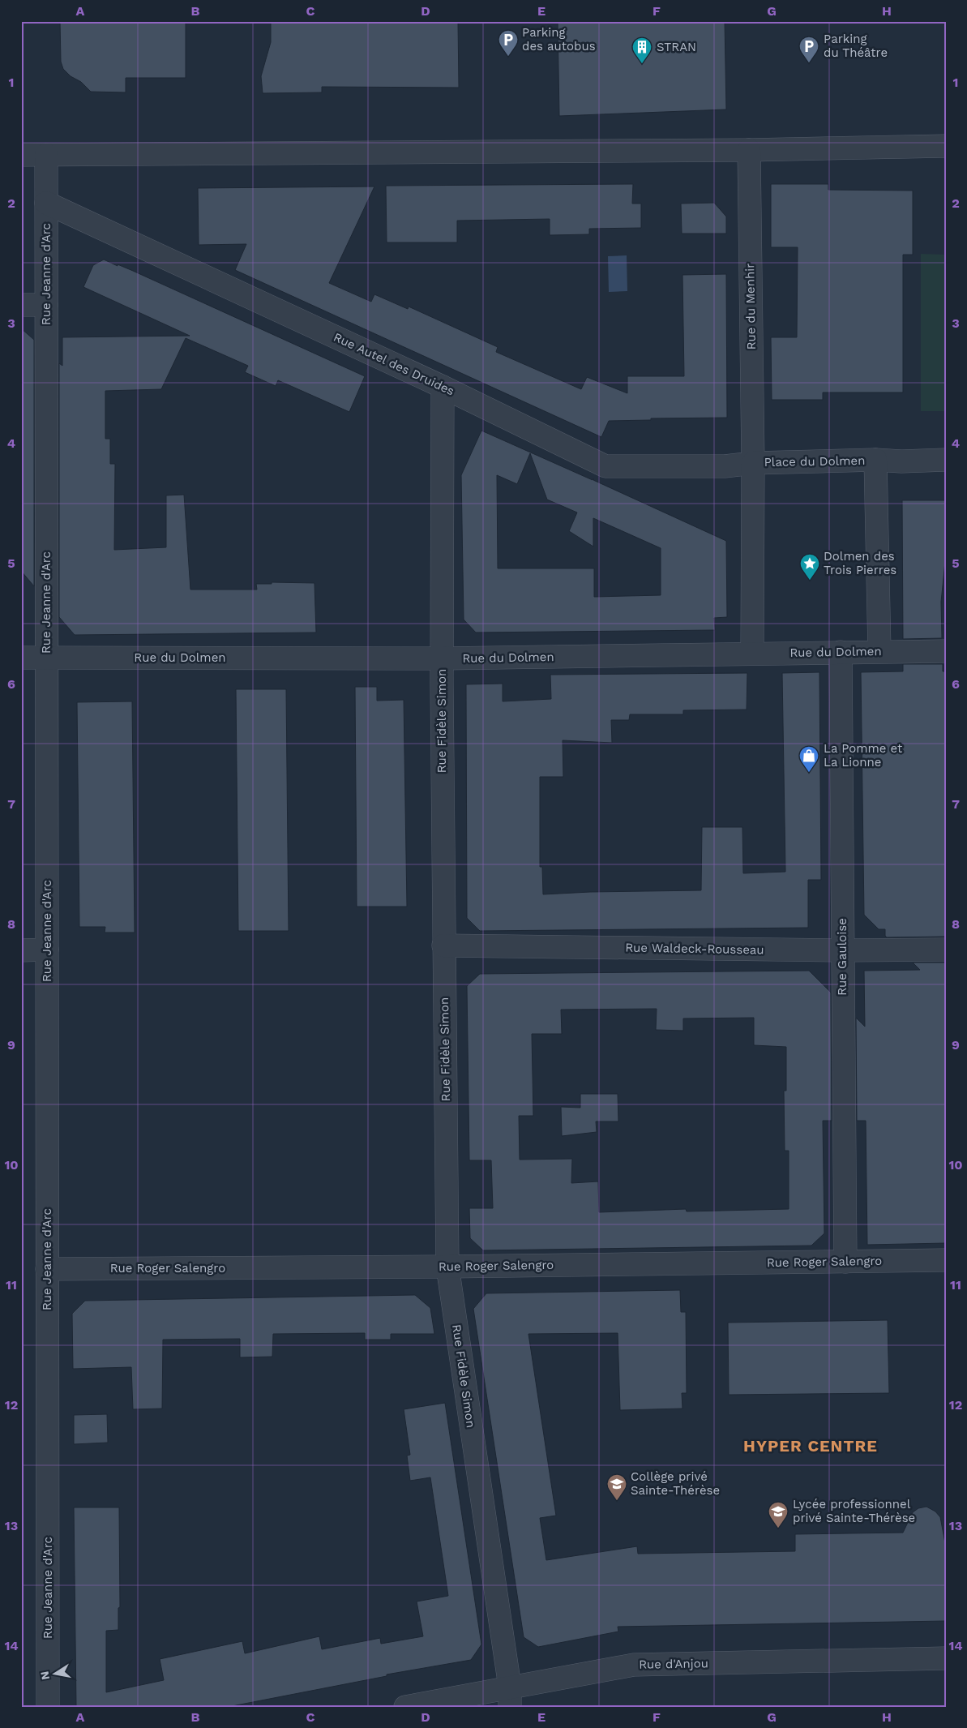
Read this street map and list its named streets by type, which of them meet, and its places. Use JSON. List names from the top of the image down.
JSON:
{
  "streets": {
    "street": [
      "Rue Jeanne d'Arc",
      "Rue du Menhir",
      "Rue Autel des Druides",
      "Place du Dolmen",
      "Rue du Dolmen",
      "Rue Fidèle Simon",
      "Rue Waldeck-Rousseau",
      "Rue Gauloise",
      "Rue Roger Salengro",
      "Rue d'Anjou"
    ]
  },
  "crossings": [
    ["Rue Jeanne d'Arc", "Rue Autel des Druides"],
    ["Rue Jeanne d'Arc", "Rue du Dolmen"],
    ["Rue Jeanne d'Arc", "Rue Roger Salengro"],
    ["Rue du Menhir", "Rue Autel des Druides"],
    ["Rue du Menhir", "Place du Dolmen"],
    ["Rue Autel des Druides", "Place du Dolmen"],
    ["Rue Autel des Druides", "Rue Fidèle Simon"],
    ["Place du Dolmen", "Rue du Dolmen"],
    ["Rue du Dolmen", "Rue Fidèle Simon"],
    ["Rue du Dolmen", "Rue Gauloise"],
    ["Rue Fidèle Simon", "Rue Waldeck-Rousseau"],
    ["Rue Fidèle Simon", "Rue Roger Salengro"],
    ["Rue Fidèle Simon", "Rue d'Anjou"],
    ["Rue Waldeck-Rousseau", "Rue Gauloise"],
    ["Rue Gauloise", "Rue Roger Salengro"]
  ],
  "districts": ["HYPER CENTRE"],
  "places": {
    "parking": ["Parking des autobus", "Parking du Théâtre"],
    "building": ["STRAN"],
    "place": ["Dolmen des Trois Pierres"],
    "shop": ["La Pomme et La Lionne"],
    "school or university": ["Collège privé Sainte-Thérèse", "Lycée professionnel privé Sainte-Thérèse"]
  },
  "north": "left",
  "grid": {
    "columns": [
      "A",
      "B",
      "C",
      "D",
      "E",
      "F",
      "G",
      "H"
    ],
    "rows": [
      "1",
      "2",
      "3",
      "4",
      "5",
      "6",
      "7",
      "8",
      "9",
      "10",
      "11",
      "12",
      "13",
      "14"
    ]
  }
}
